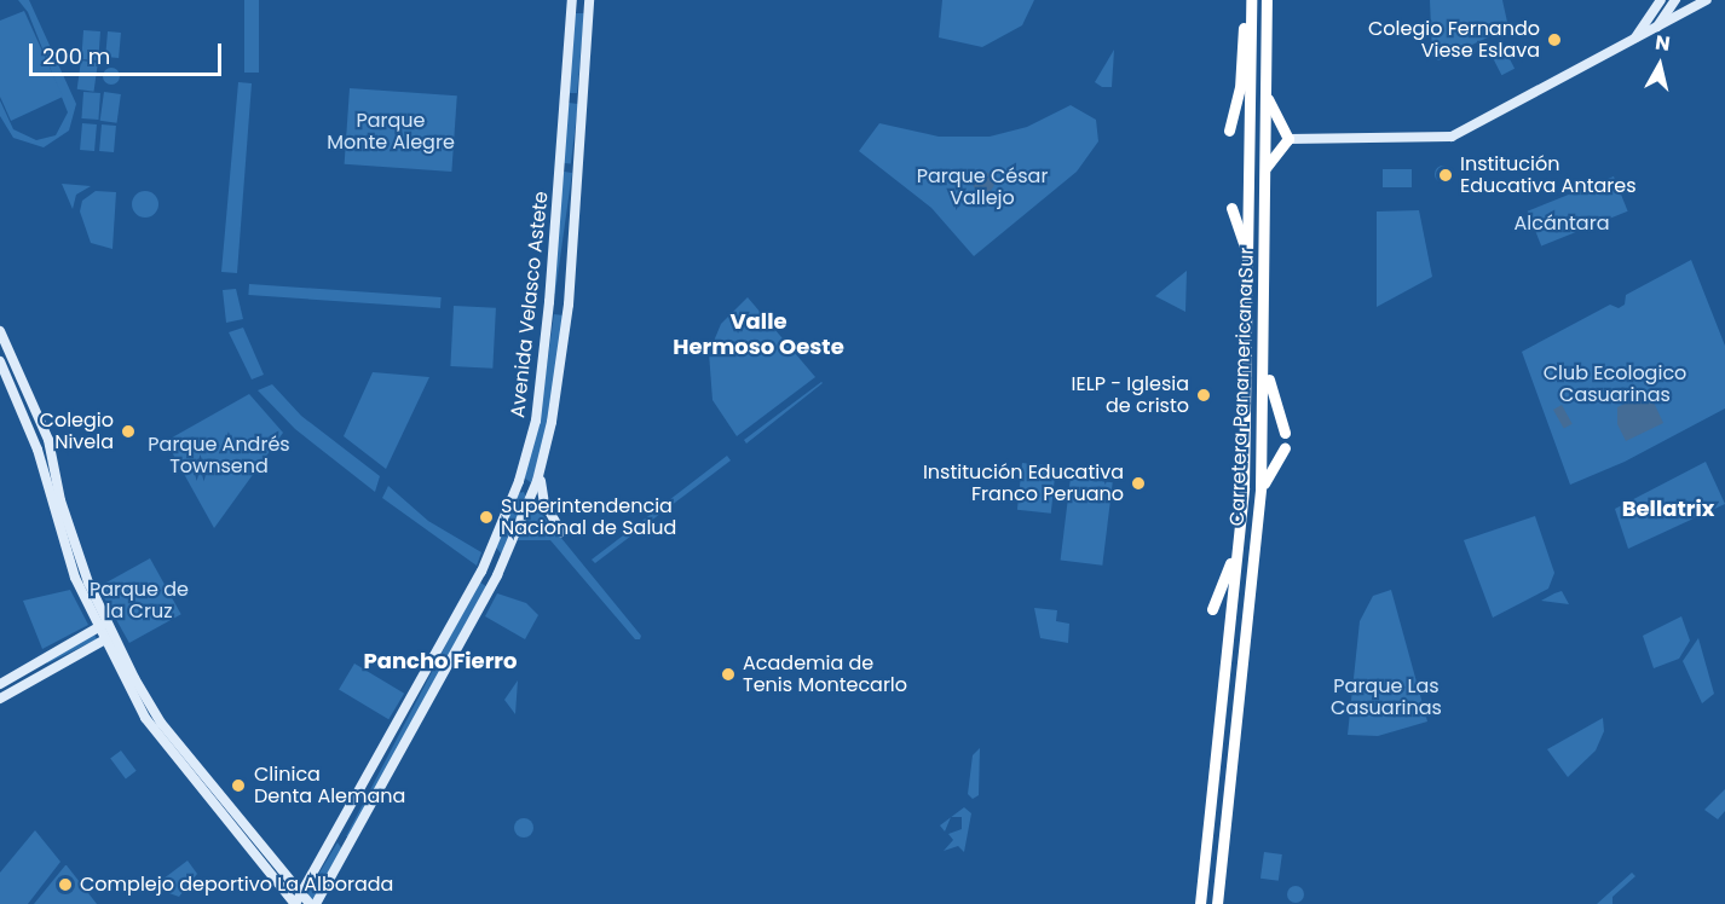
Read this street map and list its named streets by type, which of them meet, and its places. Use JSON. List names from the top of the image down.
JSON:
{
  "streets": {
    "highway": ["Carretera Panamericana Sur"],
    "main road": ["Avenida Velasco Astete"]
  },
  "districts": ["Valle Hermoso Oeste", "Bellatrix", "Pancho Fierro"],
  "parks": [
    "Parque Monte Alegre",
    "Parque César Vallejo",
    "Alcántara",
    "Club Ecologico Casuarinas",
    "Parque Andrés Townsend",
    "Parque de la Cruz",
    "Parque Las Casuarinas"
  ],
  "places": [
    "Colegio Fernando Viese Eslava",
    "Institución Educativa Antares",
    "IELP - Iglesia de cristo",
    "Colegio Nivela",
    "Institución Educativa Franco Peruano",
    "Superintendencia Nacional de Salud",
    "Academia de Tenis Montecarlo",
    "Clinica Denta Alemana",
    "Complejo deportivo La Alborada"
  ],
  "scale_bar": "200 m",
  "north": "top"
}
